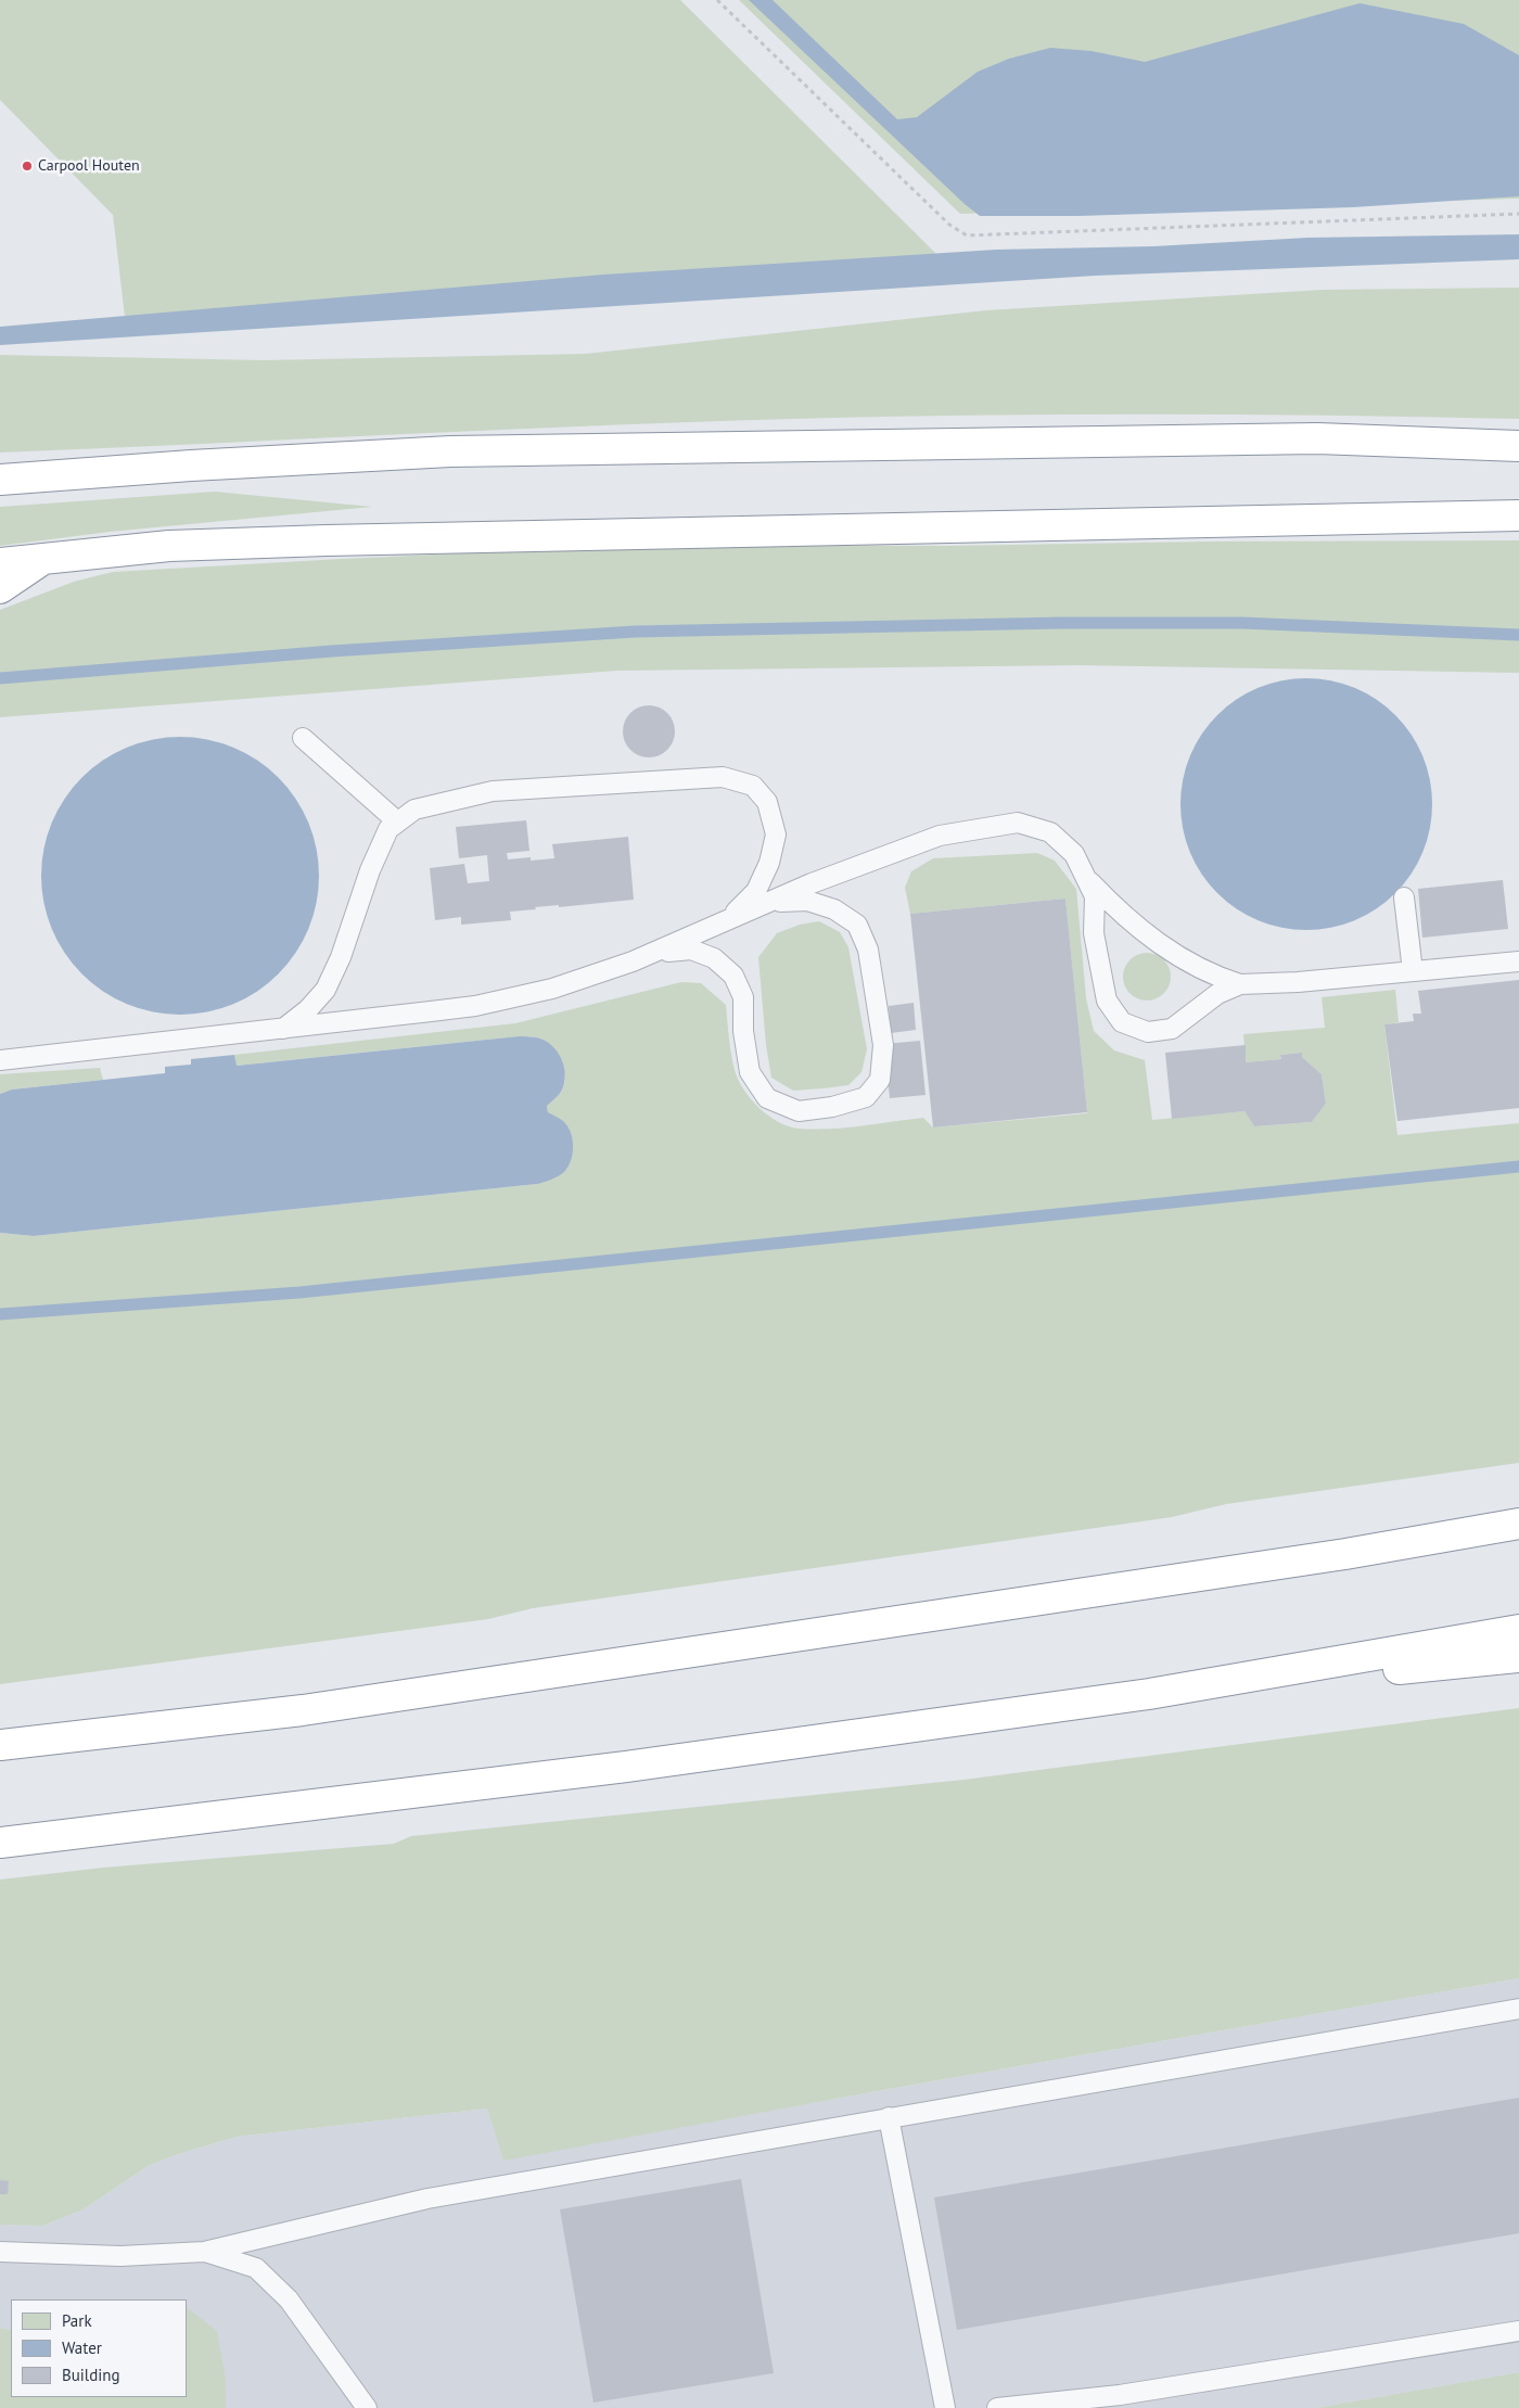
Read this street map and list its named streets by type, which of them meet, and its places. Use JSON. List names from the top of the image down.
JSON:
{
  "places": ["Carpool Houten"],
  "legend": ["Park", "Water", "Building"]
}
